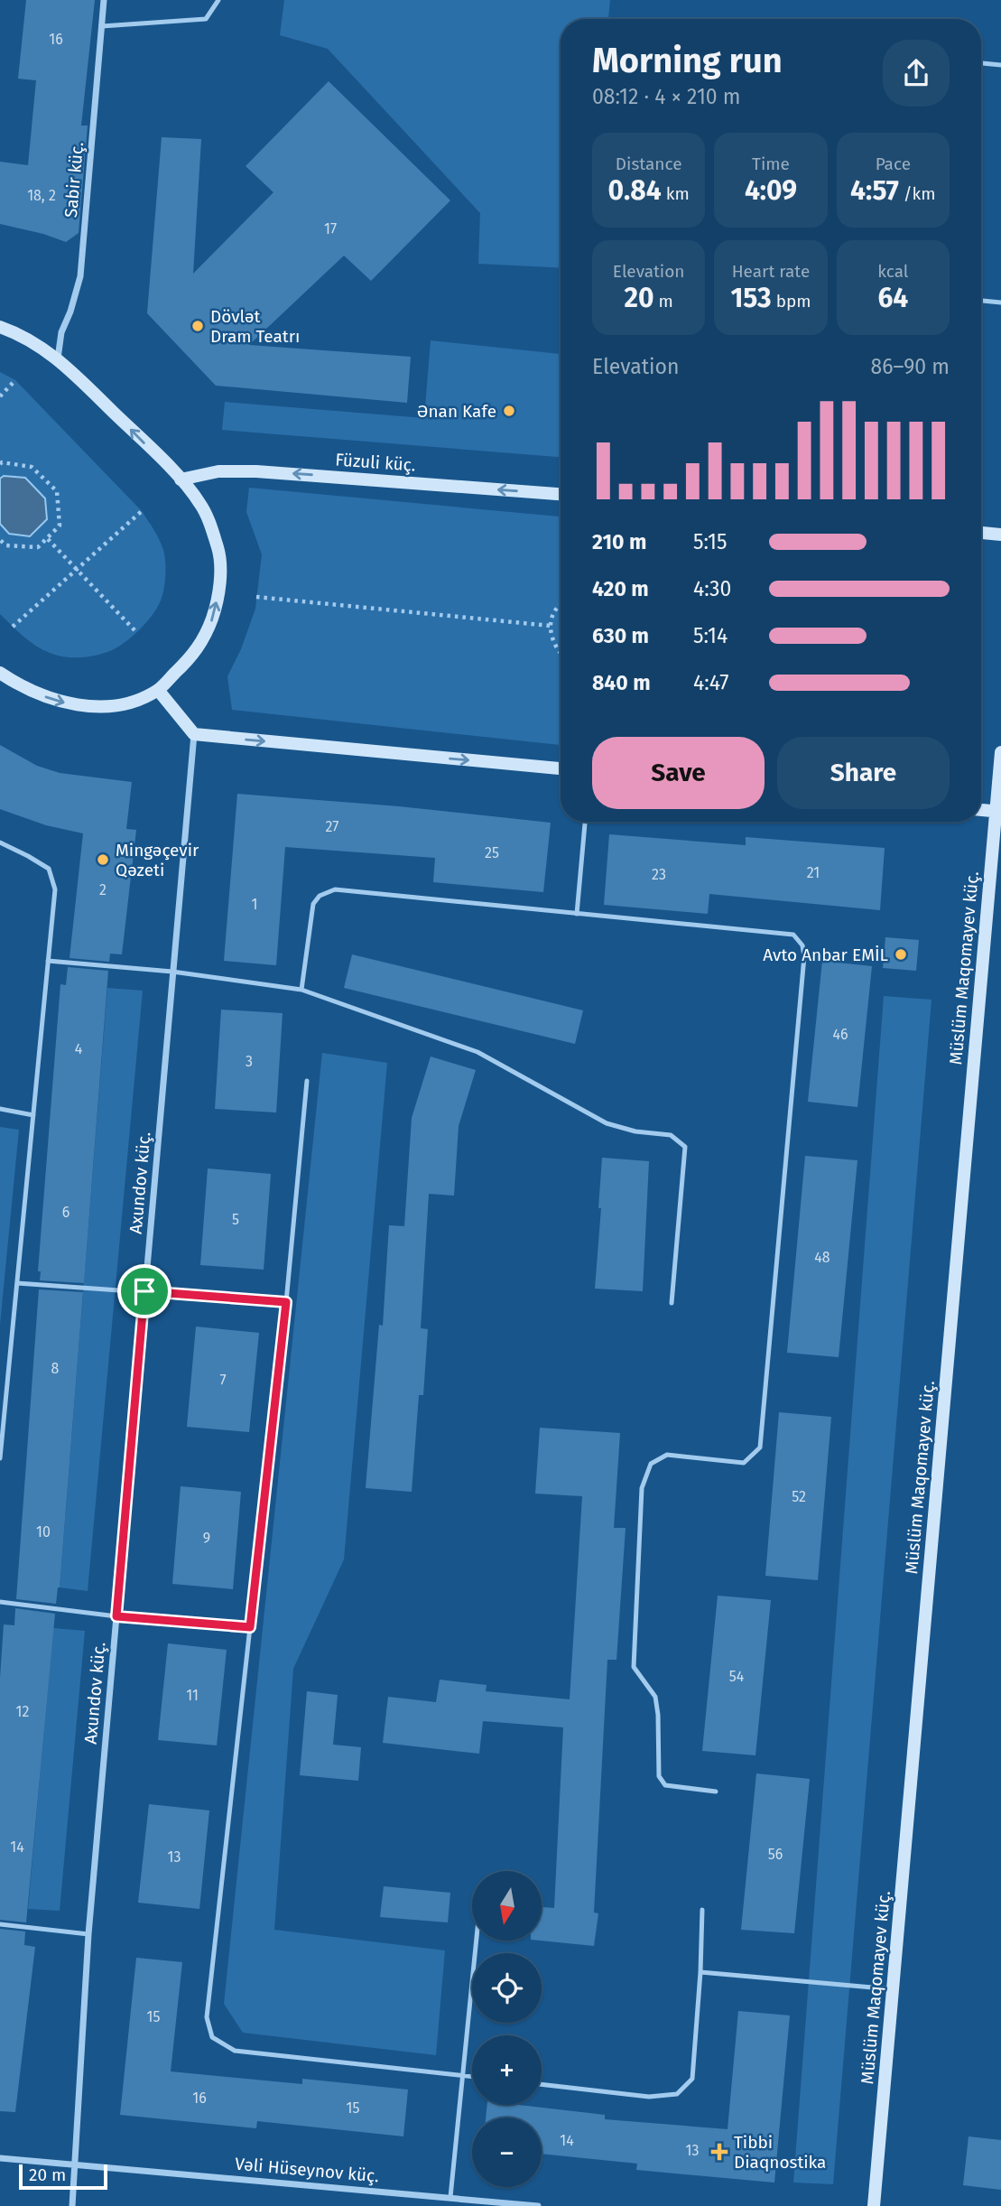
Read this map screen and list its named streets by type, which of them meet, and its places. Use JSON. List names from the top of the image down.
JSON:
{
  "streets": {
    "street": [
      "Sabir küç.",
      "Füzuli küç.",
      "Müslüm Maqomayev küç.",
      "Axundov küç.",
      "Vəli Hüseynov küç."
    ]
  },
  "crossings": [
    ["Axundov küç.", "Vəli Hüseynov küç."]
  ],
  "one_way": ["Füzuli küç."],
  "places": {
    "other": [
      "Dövlət Dram Teatrı",
      "Ənan Kafe",
      "Mingəçevir Qəzeti",
      "Avto Anbar EMİL"
    ],
    "health": ["Tibbi Diaqnostika"]
  },
  "house_numbers": [
    "16",
    "18, 2",
    "17",
    "27",
    "25",
    "21",
    "23",
    "2",
    "1",
    "46",
    "4",
    "3",
    "6",
    "5",
    "48",
    "8",
    "7",
    "52",
    "10",
    "9",
    "54",
    "11",
    "12",
    "14",
    "56",
    "13",
    "15",
    "16",
    "15",
    "14",
    "13"
  ],
  "scale_bar": "20 m",
  "north": "bottom",
  "page": {
    "heading": ["Morning run", "08:12 · 4 × 210 m"],
    "stats": [
      ["Distance", "0.84 km"],
      ["Time", "4:09"],
      ["Pace", "4:57 /km"],
      ["Elevation", "20 m"],
      ["Heart rate", "153 bpm"],
      ["kcal", "64"]
    ],
    "chart": ["Elevation", "86–90 m"],
    "list": [
      {
        "name": "210 m",
        "note": "5:15"
      },
      {
        "name": "420 m",
        "note": "4:30"
      },
      {
        "name": "630 m",
        "note": "5:14"
      },
      {
        "name": "840 m",
        "note": "4:47"
      }
    ],
    "buttons": ["Save", "Share"],
    "map_buttons": ["+", "−"],
    "scale": "20 m"
  }
}
